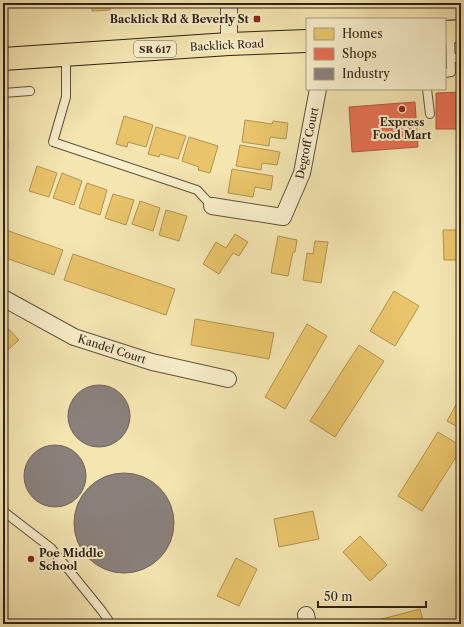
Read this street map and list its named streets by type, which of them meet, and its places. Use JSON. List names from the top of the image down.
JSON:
{
  "streets": {
    "main road": ["Backlick Road", "SR 617"],
    "street": ["Degroff Court", "Kandel Court"]
  },
  "places": {
    "transit": ["Backlick Rd & Beverly St"],
    "other": ["Express Food Mart", "Poe Middle School"]
  },
  "legend": ["Homes", "Shops", "Industry"],
  "scale_bar": "50 m"
}
